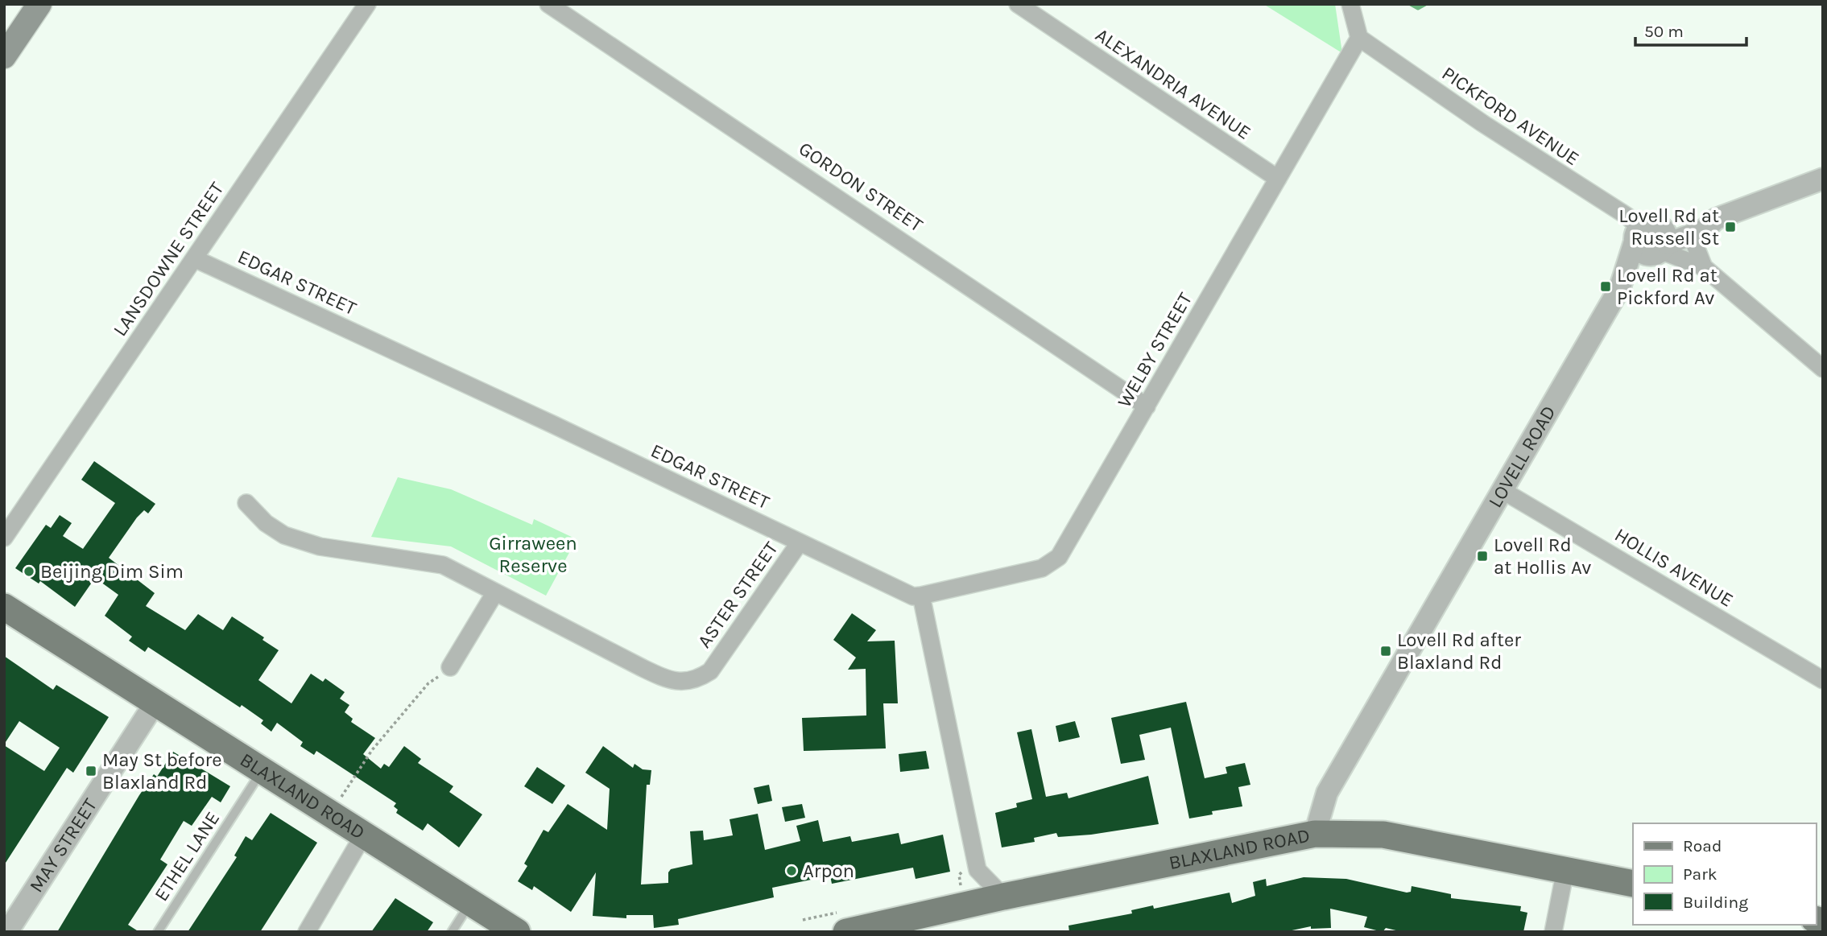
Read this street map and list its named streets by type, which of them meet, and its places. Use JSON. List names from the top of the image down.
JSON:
{
  "streets": {
    "main road": ["BLAXLAND ROAD"],
    "street": [
      "ALEXANDRIA AVENUE",
      "PICKFORD AVENUE",
      "GORDON STREET",
      "LANSDOWNE STREET",
      "EDGAR STREET",
      "WELBY STREET",
      "LOVELL ROAD",
      "HOLLIS AVENUE",
      "ASTER STREET",
      "MAY STREET"
    ],
    "lane": ["ETHEL LANE"]
  },
  "crossings": [
    ["ALEXANDRIA AVENUE", "WELBY STREET"],
    ["PICKFORD AVENUE", "WELBY STREET"],
    ["PICKFORD AVENUE", "LOVELL ROAD"],
    ["GORDON STREET", "WELBY STREET"],
    ["LANSDOWNE STREET", "EDGAR STREET"],
    ["EDGAR STREET", "WELBY STREET"],
    ["EDGAR STREET", "ASTER STREET"],
    ["LOVELL ROAD", "HOLLIS AVENUE"],
    ["LOVELL ROAD", "BLAXLAND ROAD"],
    ["BLAXLAND ROAD", "MAY STREET"],
    ["BLAXLAND ROAD", "ETHEL LANE"]
  ],
  "parks": ["Girraween Reserve"],
  "places": {
    "transit": [
      "Lovell Rd at Russell St",
      "Lovell Rd at Pickford Av",
      "Lovell Rd at Hollis Av",
      "Lovell Rd after Blaxland Rd",
      "May St before Blaxland Rd"
    ],
    "other": ["Beijing Dim Sim", "Arpon"]
  },
  "legend": ["Road", "Park", "Building"],
  "scale_bar": "50 m"
}
